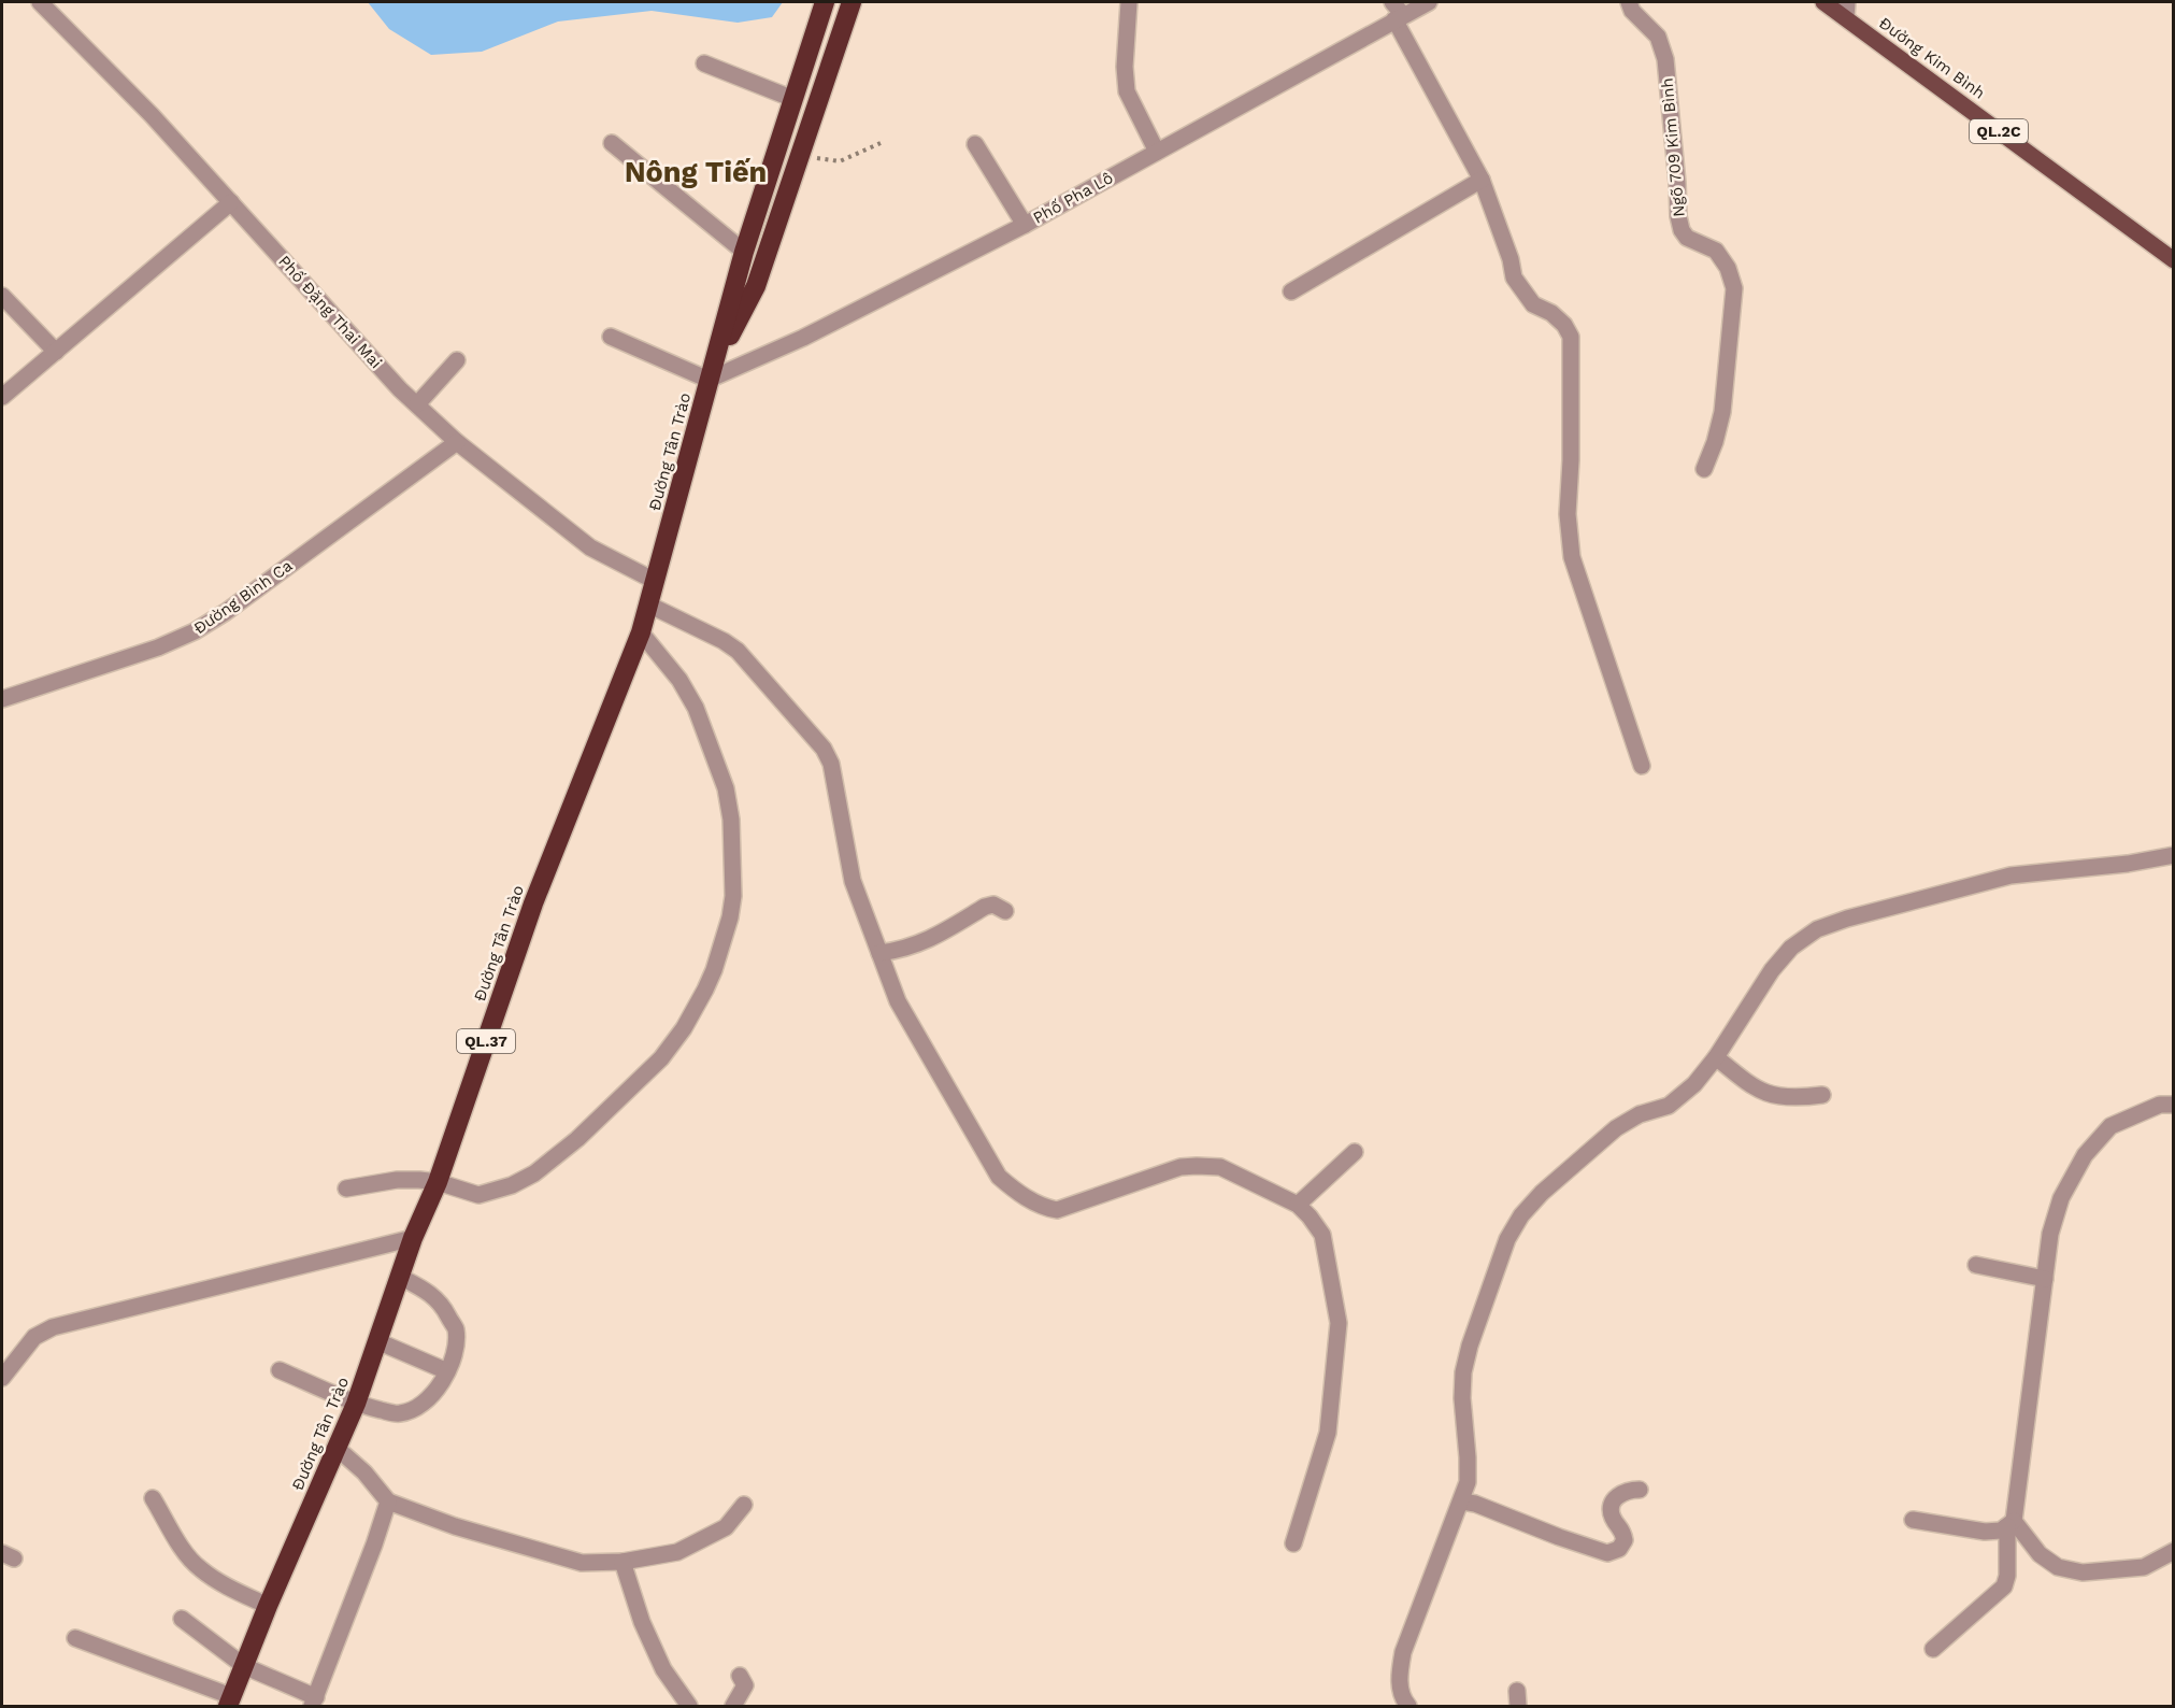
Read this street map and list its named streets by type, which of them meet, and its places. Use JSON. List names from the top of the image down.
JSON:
{
  "streets": {
    "highway": ["Đường Tân Trào", "QL.37"],
    "main road": ["Đường Kim Bình", "QL.2C"],
    "street": [
      "Ngõ 709 Kim Bình",
      "Phố Pha Lô",
      "Phố Đặng Thai Mai",
      "Đường Bình Ca"
    ]
  },
  "crossings": [
    ["Phố Pha Lô", "Đường Tân Trào"],
    ["Phố Đặng Thai Mai", "Đường Tân Trào"],
    ["Phố Đặng Thai Mai", "Đường Bình Ca"]
  ],
  "districts": ["Nông Tiến"]
}
